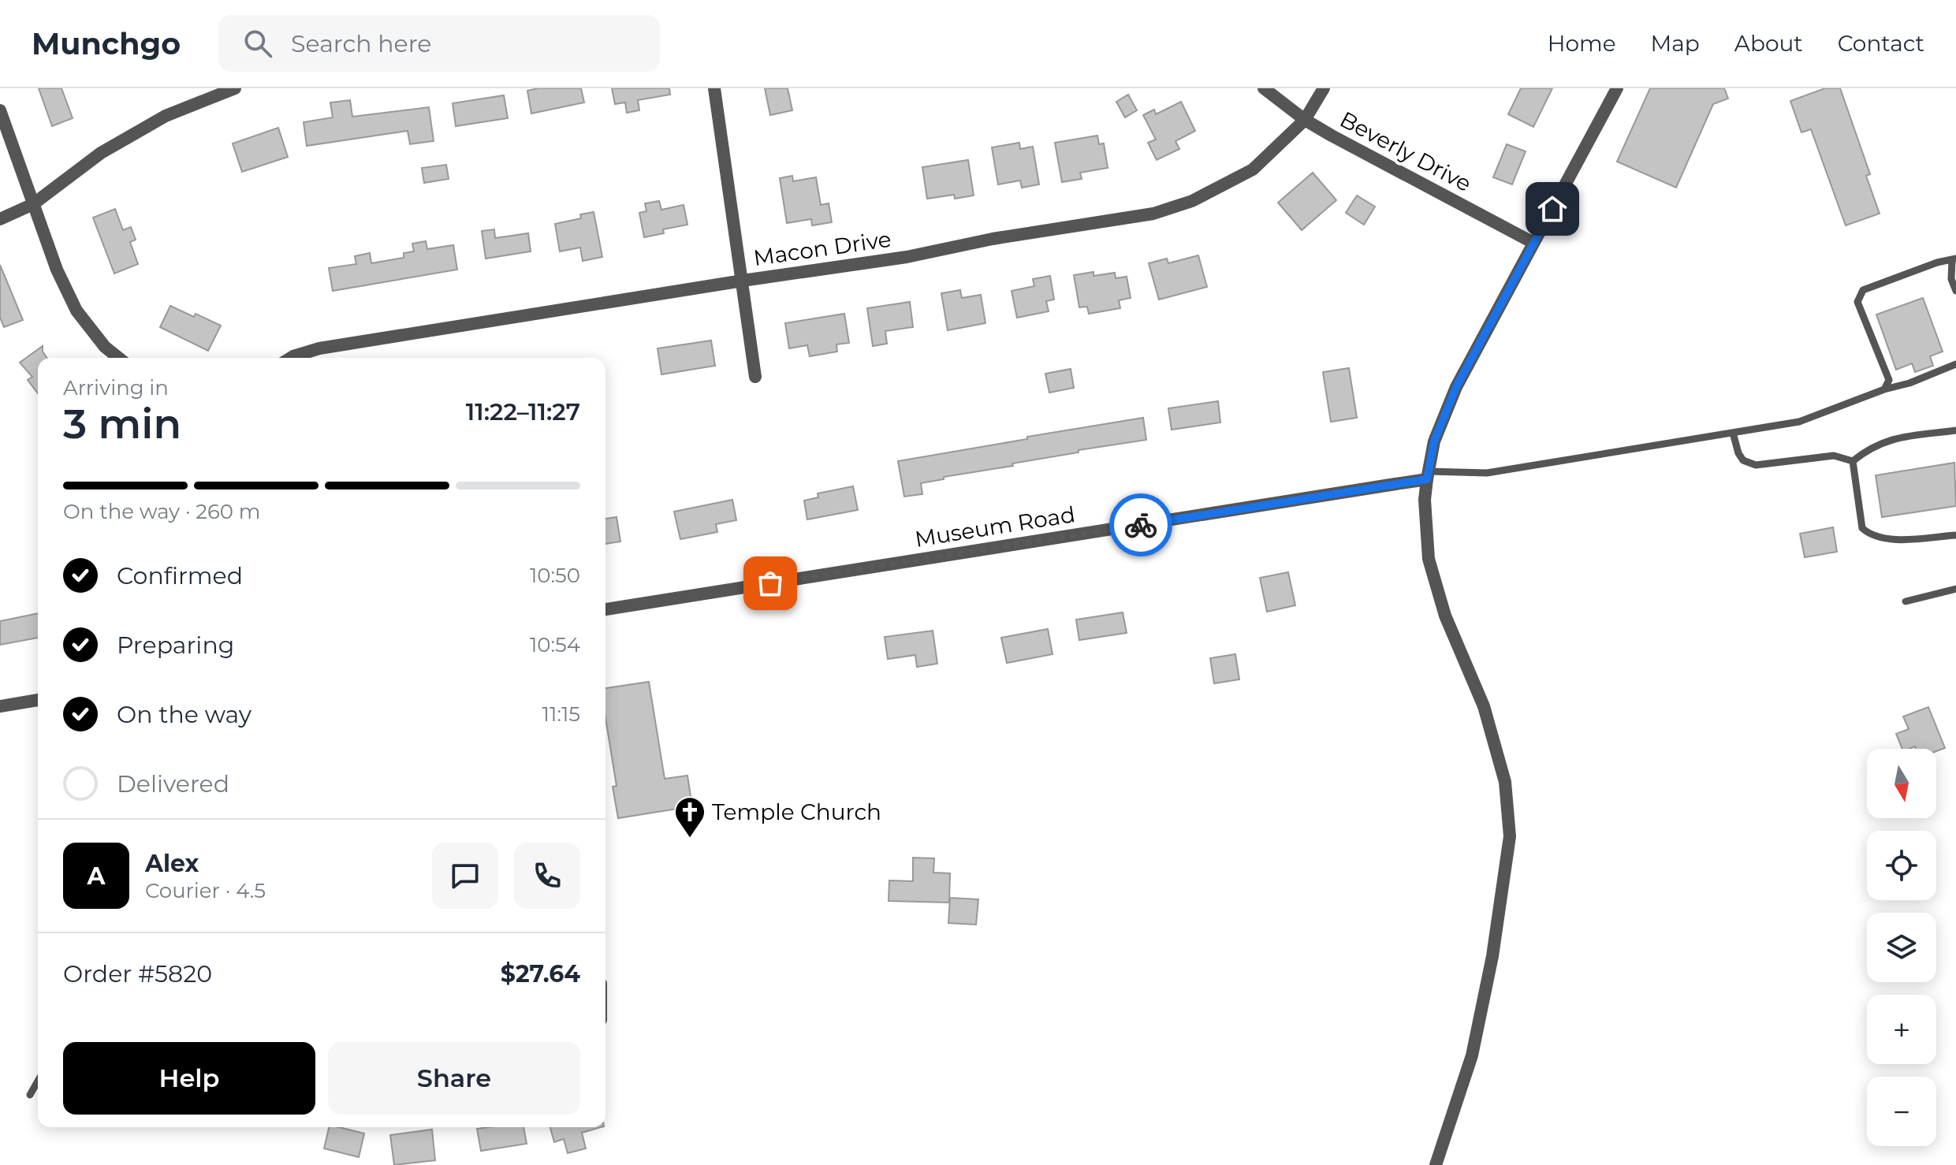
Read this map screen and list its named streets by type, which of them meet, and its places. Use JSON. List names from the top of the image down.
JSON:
{
  "streets": {
    "street": ["Beverly Drive", "Macon Drive", "Museum Road"]
  },
  "crossings": [
    ["Beverly Drive", "Macon Drive"]
  ],
  "places": {
    "church": ["Temple Church"]
  },
  "north": "bottom",
  "page": {
    "header": "Munchgo",
    "search": "Search here",
    "nav": [
      "Home",
      "Map",
      "About",
      "Contact"
    ],
    "heading": ["3 min", "Arriving in", "11:22–11:27"],
    "panel": [
      "Alex",
      "Courier · 4.5",
      "Order #5820",
      "$27.64"
    ],
    "bar": "On the way · 260 m",
    "list": [
      ["Confirmed", "10:50"],
      ["Preparing", "10:54"],
      ["On the way", "11:15"],
      "Delivered"
    ],
    "map_buttons": ["+", "−"],
    "round": "A",
    "buttons": ["Help", "Share"]
  }
}
